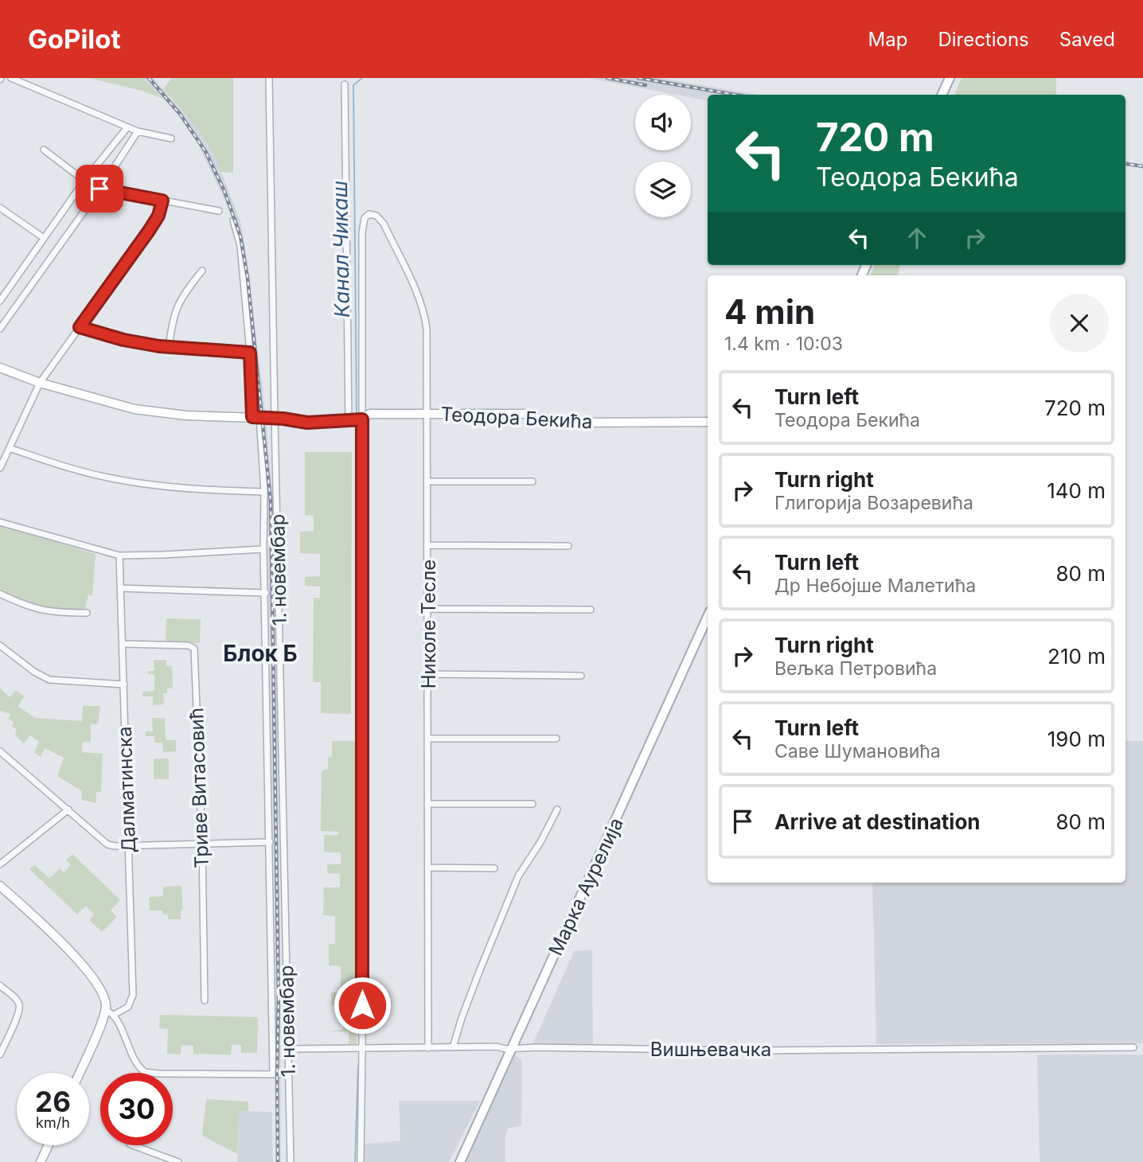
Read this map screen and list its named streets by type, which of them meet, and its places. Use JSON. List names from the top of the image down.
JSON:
{
  "streets": {
    "main road": ["Марка Аурелија"],
    "street": [
      "Теодора Бекића",
      "1. новембар",
      "Николе Тесле",
      "Триве Витасовић",
      "Далматинска",
      "Вишњевачка"
    ]
  },
  "crossings": [
    ["Теодора Бекића", "1. новембар"],
    ["Теодора Бекића", "Николе Тесле"],
    ["1. новембар", "Вишњевачка"],
    ["Николе Тесле", "Вишњевачка"],
    ["Триве Витасовић", "Далматинска"],
    ["Марка Аурелија", "Вишњевачка"]
  ],
  "districts": ["Блок Б"],
  "water": ["Канал Чикаш"],
  "page": {
    "header": "GoPilot",
    "nav": ["Map", "Directions", "Saved"],
    "turn": ["720 m", "Теодора Бекића"],
    "heading": ["4 min", "1.4 km · 10:03"],
    "list": [
      {
        "name": "Turn left",
        "note": "Теодора Бекића",
        "value": "720 m"
      },
      {
        "name": "Turn right",
        "note": "Глигорија Возаревића",
        "value": "140 m"
      },
      {
        "name": "Turn left",
        "note": "Др Небојше Малетића",
        "value": "80 m"
      },
      {
        "name": "Turn right",
        "note": "Вељка Петровића",
        "value": "210 m"
      },
      {
        "name": "Turn left",
        "note": "Саве Шумановића",
        "value": "190 m"
      },
      {
        "name": "Arrive at destination",
        "value": "80 m"
      }
    ],
    "speed": "26 km/h",
    "limit": "30"
  }
}
